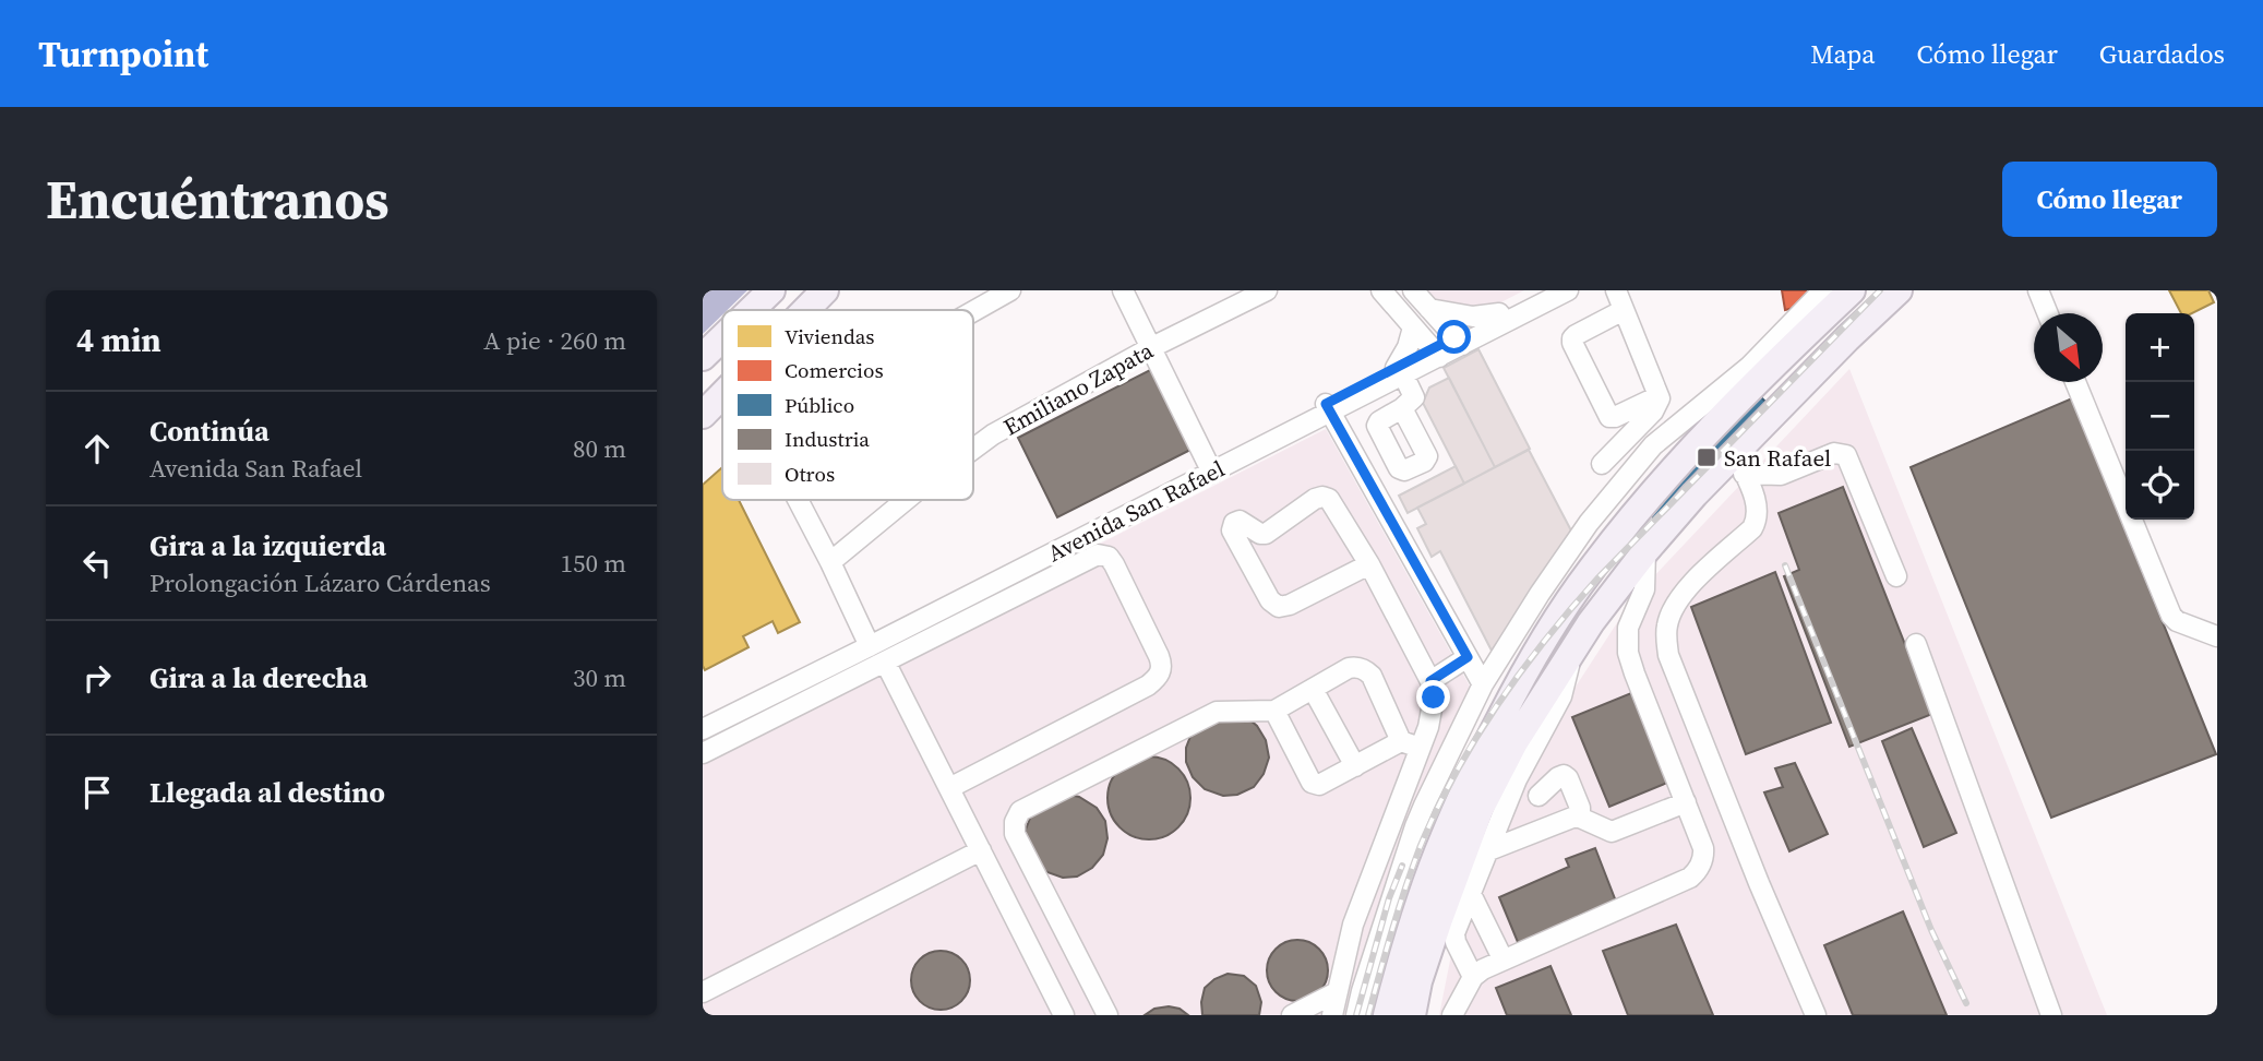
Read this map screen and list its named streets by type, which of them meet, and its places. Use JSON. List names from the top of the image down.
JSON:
{
  "streets": {
    "street": ["Emiliano Zapata", "Avenida San Rafael"]
  },
  "places": {
    "transit": ["San Rafael"]
  },
  "legend": [
    "Viviendas",
    "Comercios",
    "Público",
    "Industria",
    "Otros"
  ],
  "north": "bottom right",
  "page": {
    "header": "Turnpoint",
    "nav": ["Mapa", "Cómo llegar", "Guardados"],
    "buttons": "Cómo llegar",
    "title": "Encuéntranos",
    "heading": ["4 min", "A pie · 260 m"],
    "map_buttons": ["+", "−"],
    "list": [
      ["Continúa", "Avenida San Rafael", "80 m"],
      ["Gira a la izquierda", "Prolongación Lázaro Cárdenas", "150 m"],
      ["Gira a la derecha", "30 m"],
      "Llegada al destino"
    ]
  }
}
